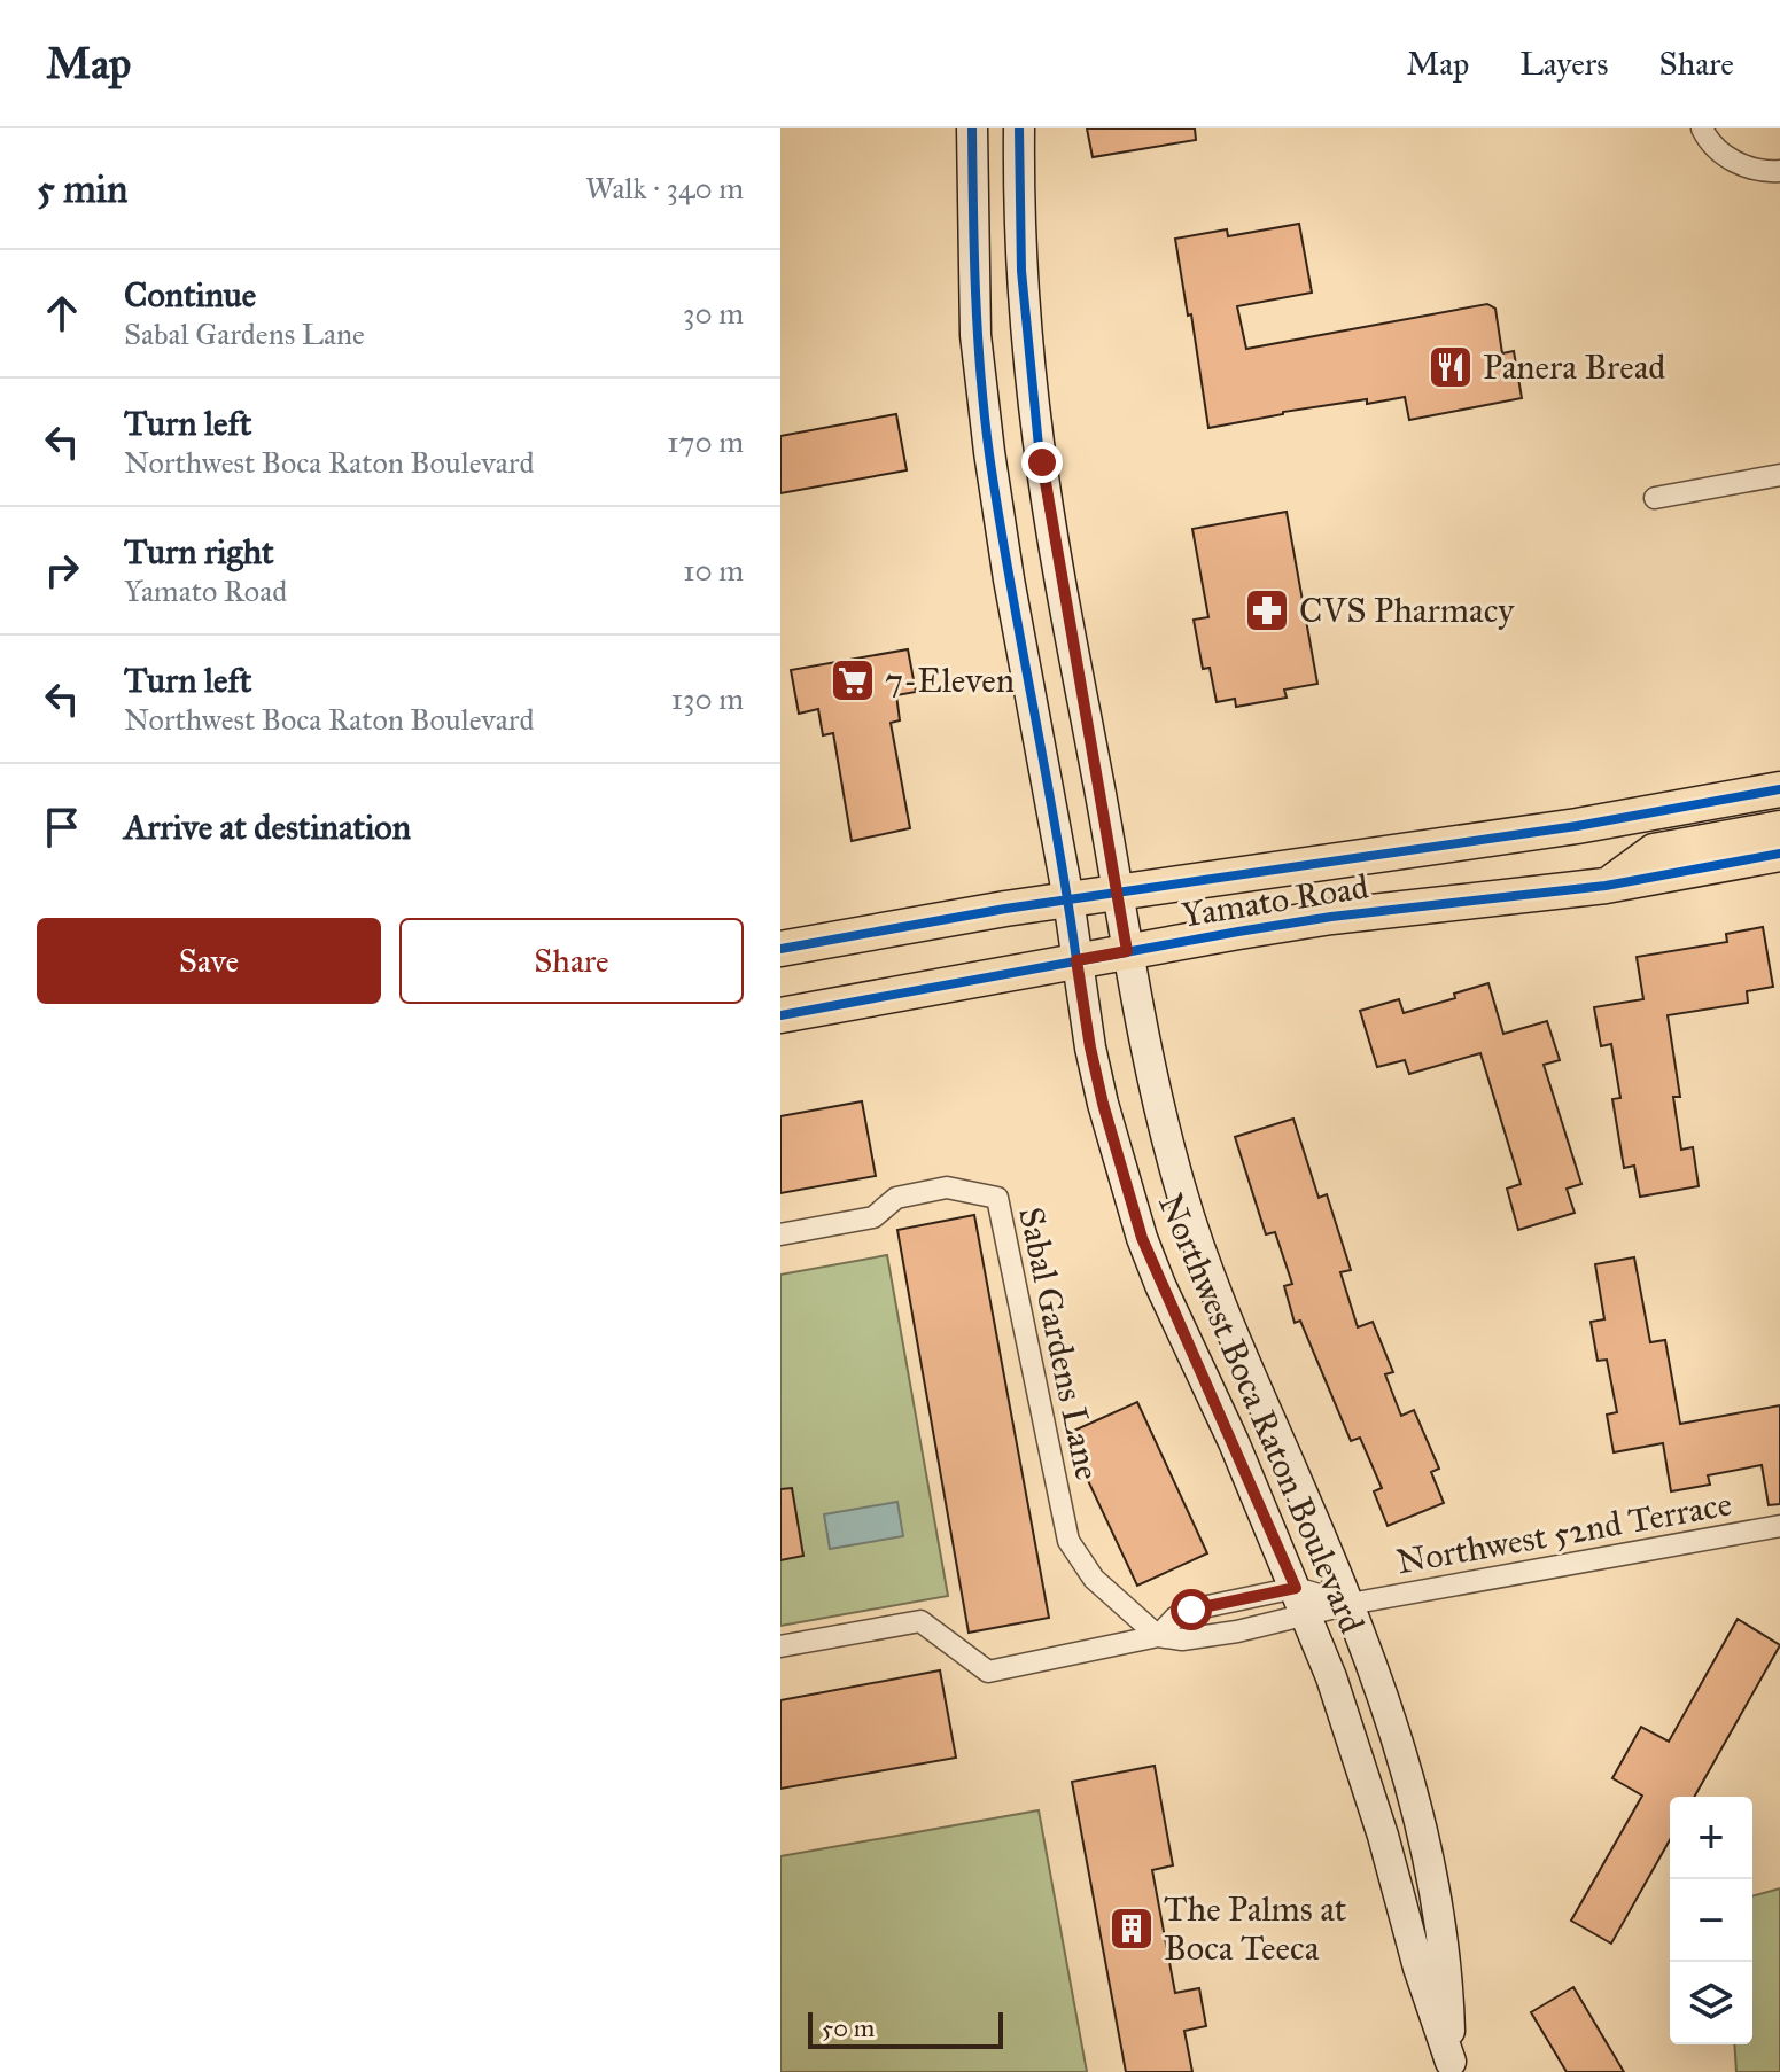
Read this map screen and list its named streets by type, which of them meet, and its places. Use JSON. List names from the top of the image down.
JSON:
{
  "streets": {
    "main road": ["Yamato Road"],
    "street": ["Sabal Gardens Lane", "Northwest Boca Raton Boulevard", "Northwest 52nd Terrace"]
  },
  "crossings": [
    ["Yamato Road", "Northwest Boca Raton Boulevard"],
    ["Northwest Boca Raton Boulevard", "Northwest 52nd Terrace"]
  ],
  "places": {
    "restaurant": ["Panera Bread"],
    "pharmacy": ["CVS Pharmacy"],
    "supermarket": ["7-Eleven"],
    "building": ["The Palms at Boca Teeca"]
  },
  "scale_bar": "50 m",
  "page": {
    "header": "Map",
    "nav": ["Map", "Layers", "Share"],
    "heading": ["5 min", "Walk · 340 m"],
    "list": [
      ["Continue", "Sabal Gardens Lane", "30 m"],
      ["Turn left", "Northwest Boca Raton Boulevard", "170 m"],
      ["Turn right", "Yamato Road", "10 m"],
      ["Turn left", "Northwest Boca Raton Boulevard", "130 m"],
      "Arrive at destination"
    ],
    "buttons": ["Save", "Share"],
    "map_buttons": ["+", "−"],
    "scale": "50 m"
  }
}
